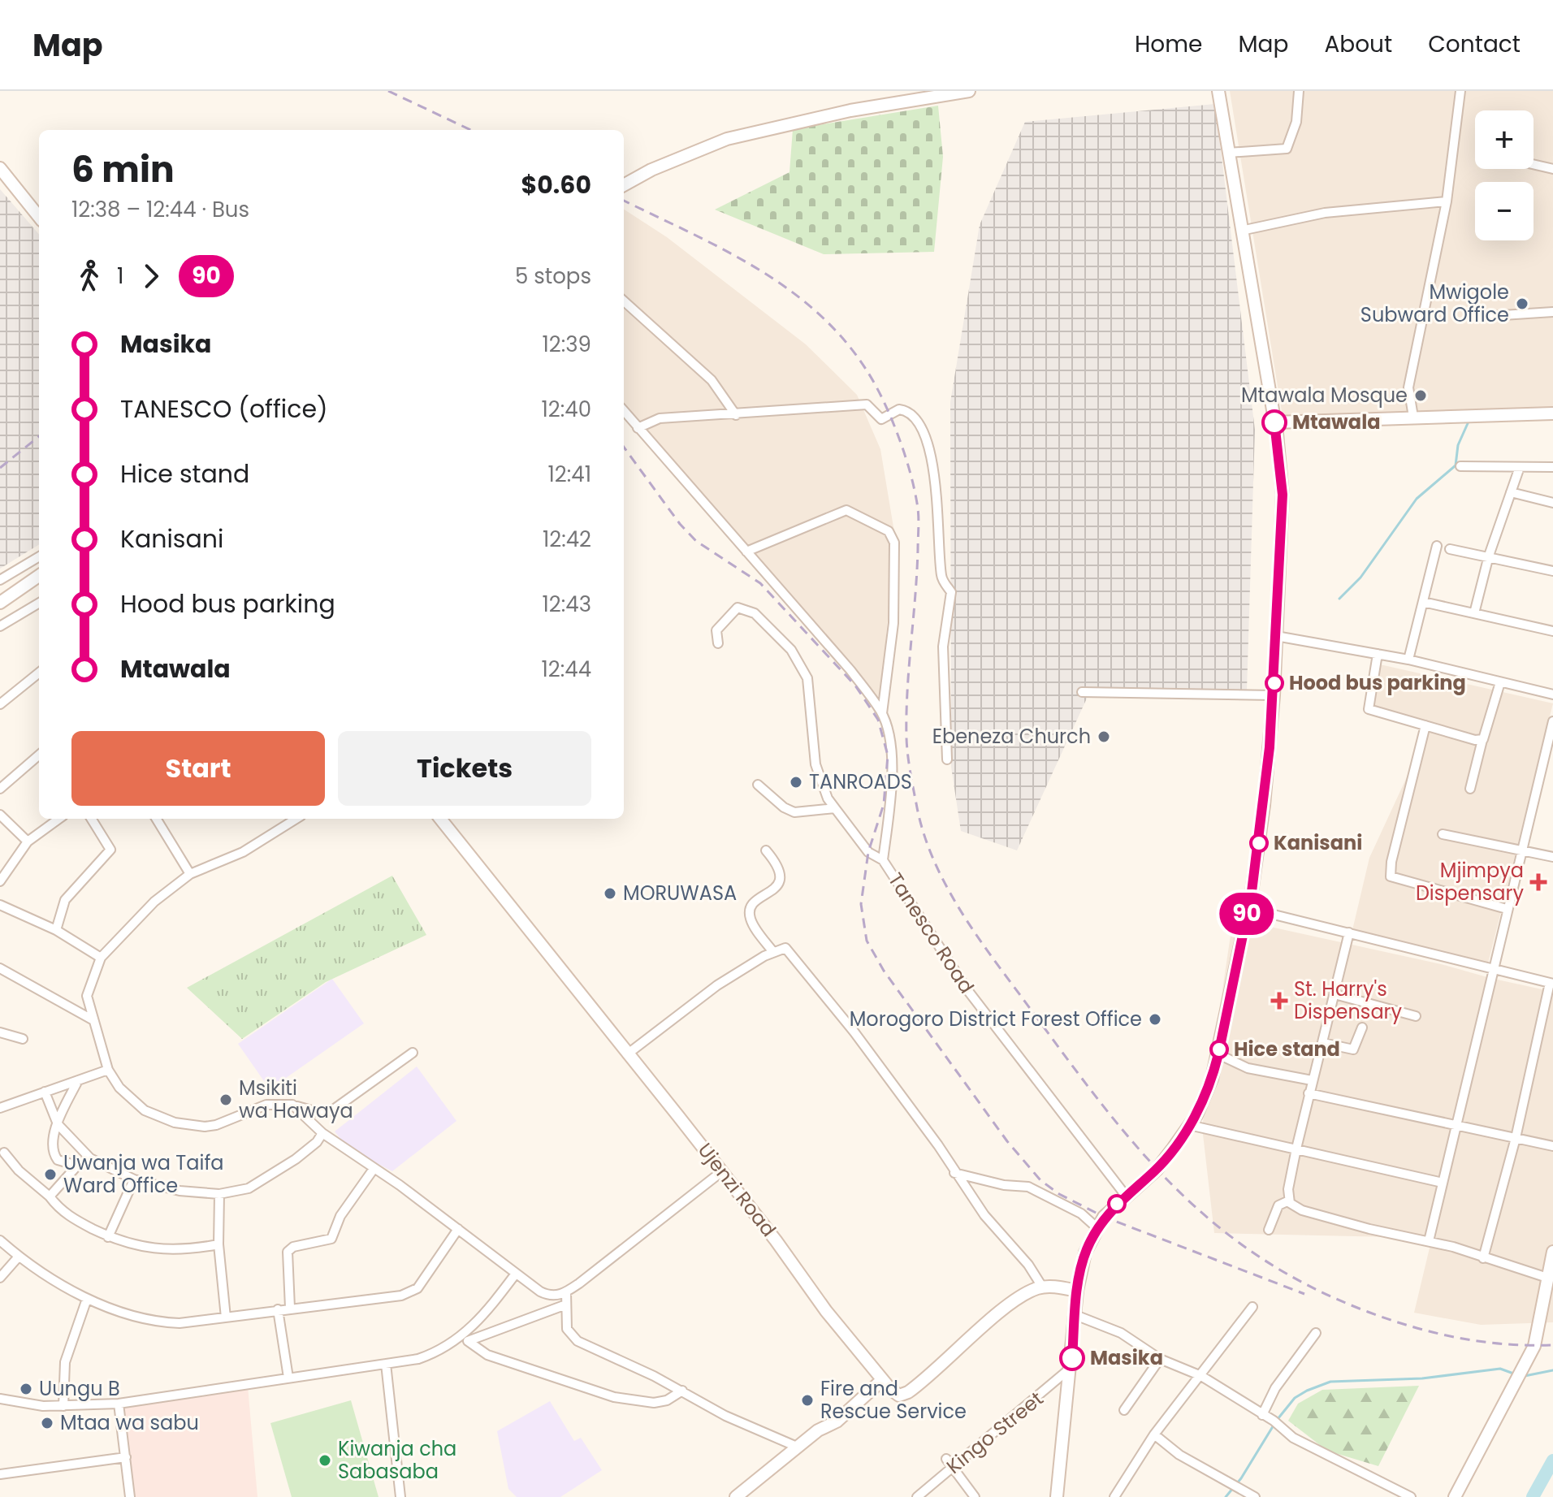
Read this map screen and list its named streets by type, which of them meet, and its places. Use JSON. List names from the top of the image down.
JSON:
{
  "streets": {
    "street": ["Tanesco Road", "Ujenzi Road", "Kingo Street"]
  },
  "places": {
    "other": [
      "Mwigole Subward Office",
      "Mtawala Mosque",
      "Mtawala",
      "Hood bus parking",
      "Ebeneza Church",
      "TANROADS",
      "Kanisani",
      "MORUWASA",
      "Morogoro District Forest Office",
      "Hice stand",
      "Msikiti wa Hawaya",
      "Uwanja wa Taifa Ward Office",
      "Masika",
      "Uungu B",
      "Fire and Rescue Service",
      "Mtaa wa sabu",
      "Kiwanja cha Sabasaba"
    ],
    "health": ["Mjimpya Dispensary", "St. Harry's Dispensary"]
  },
  "lines": ["bus line 90"],
  "page": {
    "header": "Map",
    "nav": [
      "Home",
      "Map",
      "About",
      "Contact"
    ],
    "on_map": "90",
    "map_buttons": ["+", "−"],
    "heading": ["6 min", "12:38 – 12:44 · Bus", "$0.60"],
    "legs": ["1", "90", "5 stops"],
    "list": [
      {
        "name": "Masika",
        "value": "12:39"
      },
      {
        "name": "TANESCO (office)",
        "value": "12:40"
      },
      {
        "name": "Hice stand",
        "value": "12:41"
      },
      {
        "name": "Kanisani",
        "value": "12:42"
      },
      {
        "name": "Hood bus parking",
        "value": "12:43"
      },
      {
        "name": "Mtawala",
        "value": "12:44"
      }
    ],
    "buttons": ["Start", "Tickets"]
  }
}
